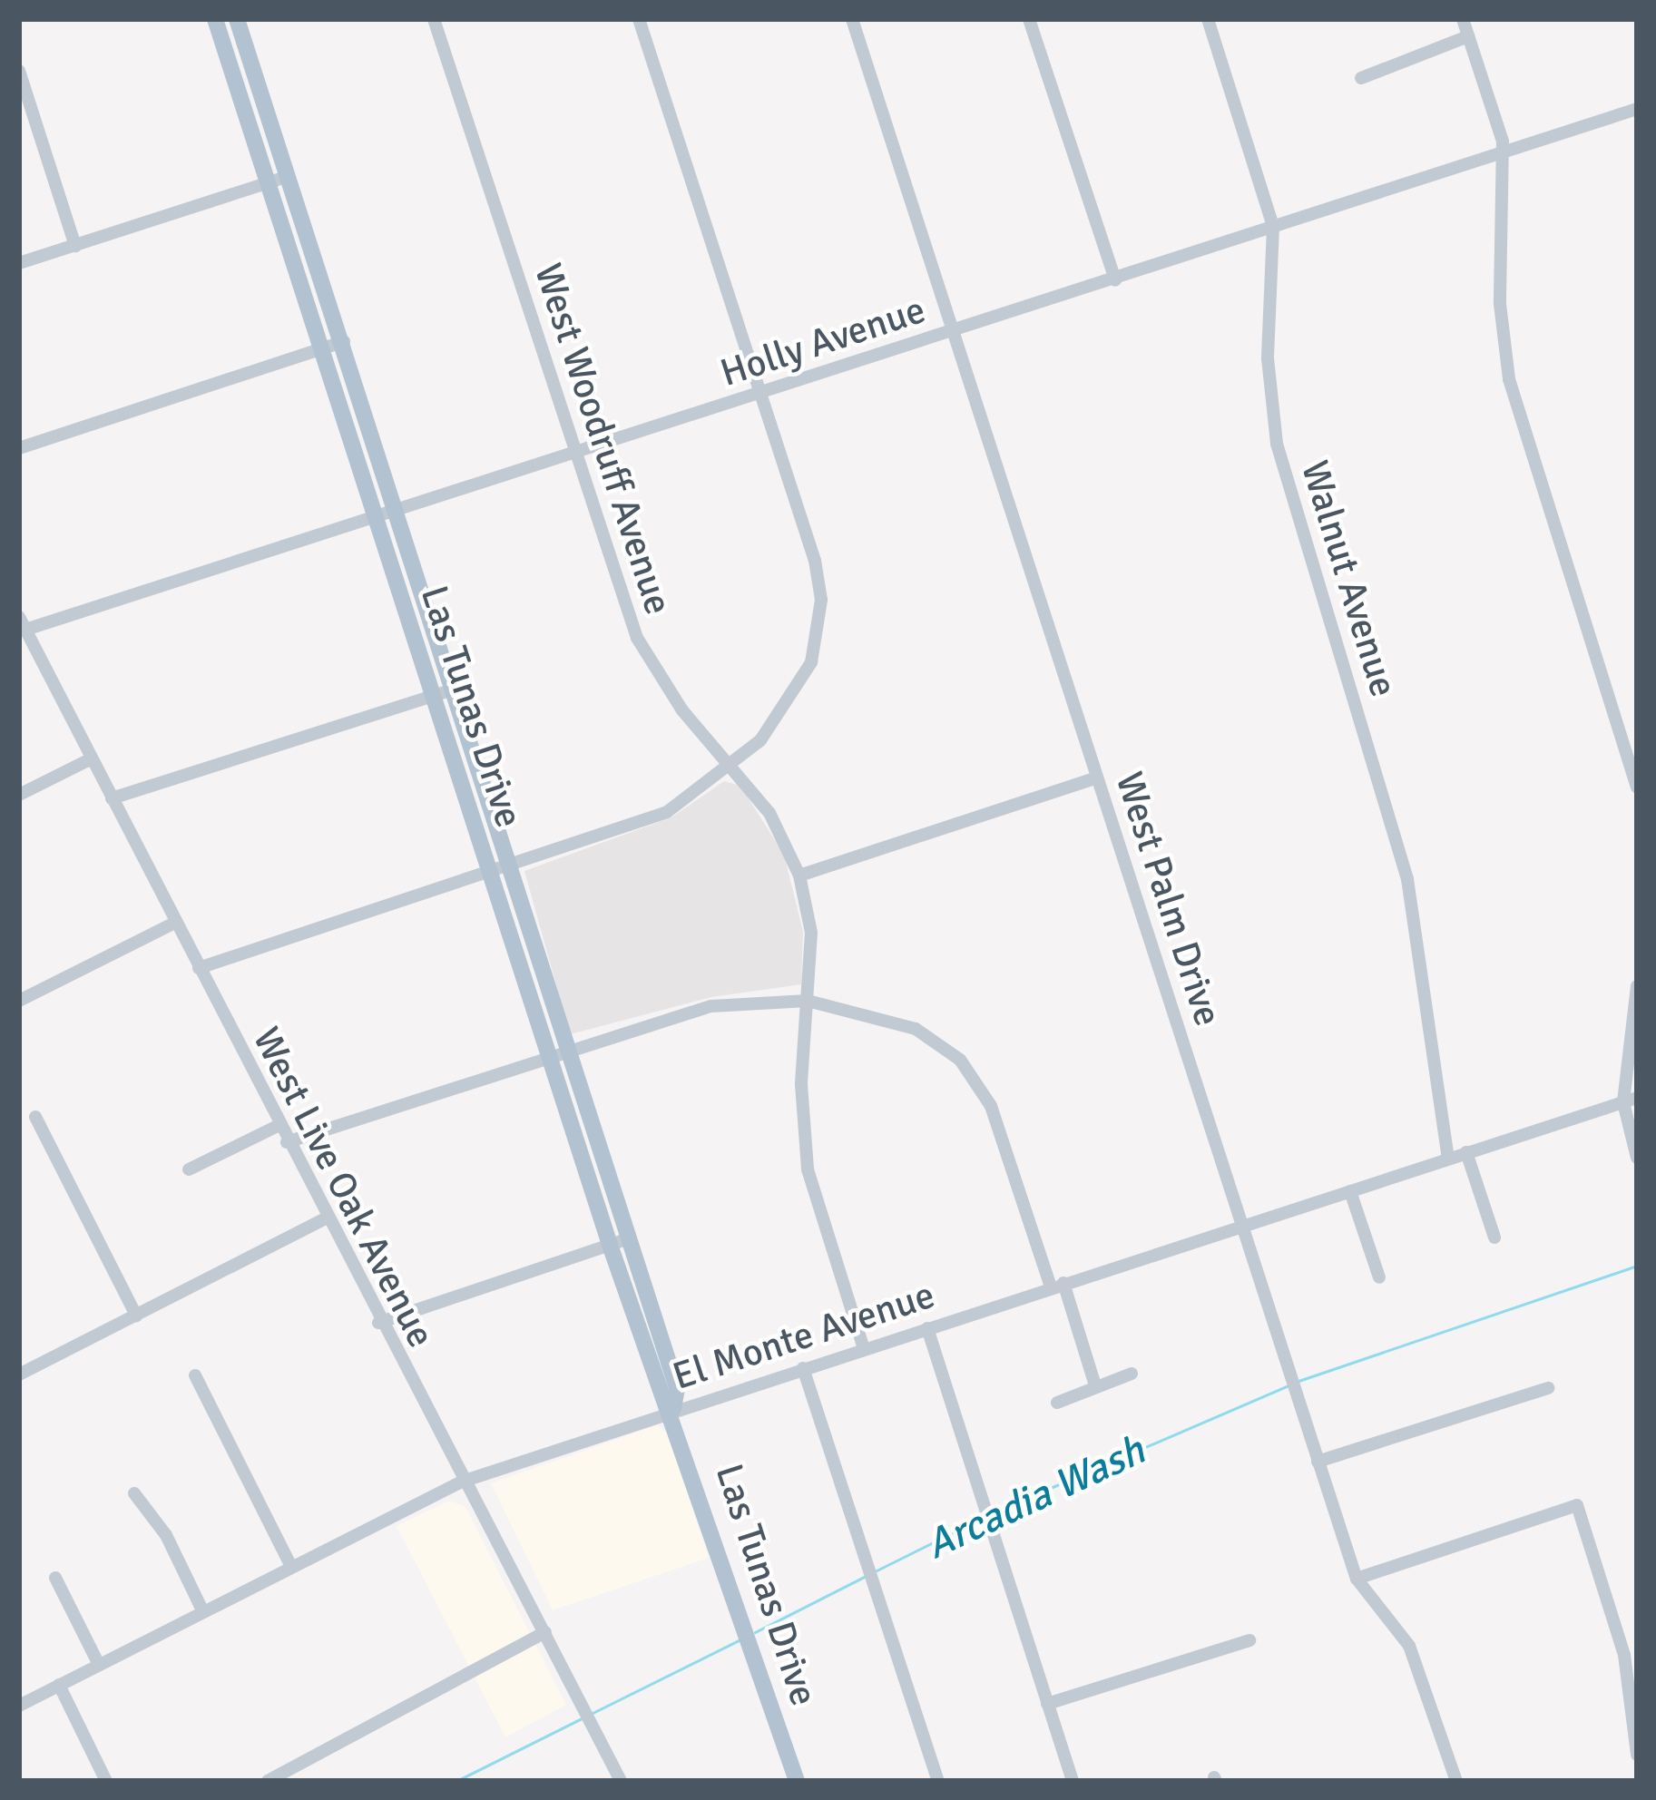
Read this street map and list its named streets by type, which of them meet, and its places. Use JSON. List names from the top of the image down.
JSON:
{
  "streets": {
    "main road": ["Las Tunas Drive"],
    "street": [
      "Holly Avenue",
      "West Woodruff Avenue",
      "Walnut Avenue",
      "West Palm Drive",
      "West Live Oak Avenue",
      "El Monte Avenue"
    ]
  },
  "crossings": [
    ["Holly Avenue", "West Woodruff Avenue"],
    ["Holly Avenue", "Walnut Avenue"],
    ["Holly Avenue", "Las Tunas Drive"],
    ["Holly Avenue", "West Palm Drive"],
    ["Holly Avenue", "West Live Oak Avenue"],
    ["West Woodruff Avenue", "El Monte Avenue"],
    ["Walnut Avenue", "El Monte Avenue"],
    ["Las Tunas Drive", "El Monte Avenue"],
    ["West Palm Drive", "El Monte Avenue"],
    ["West Live Oak Avenue", "El Monte Avenue"]
  ],
  "water": ["Arcadia Wash"]
}
